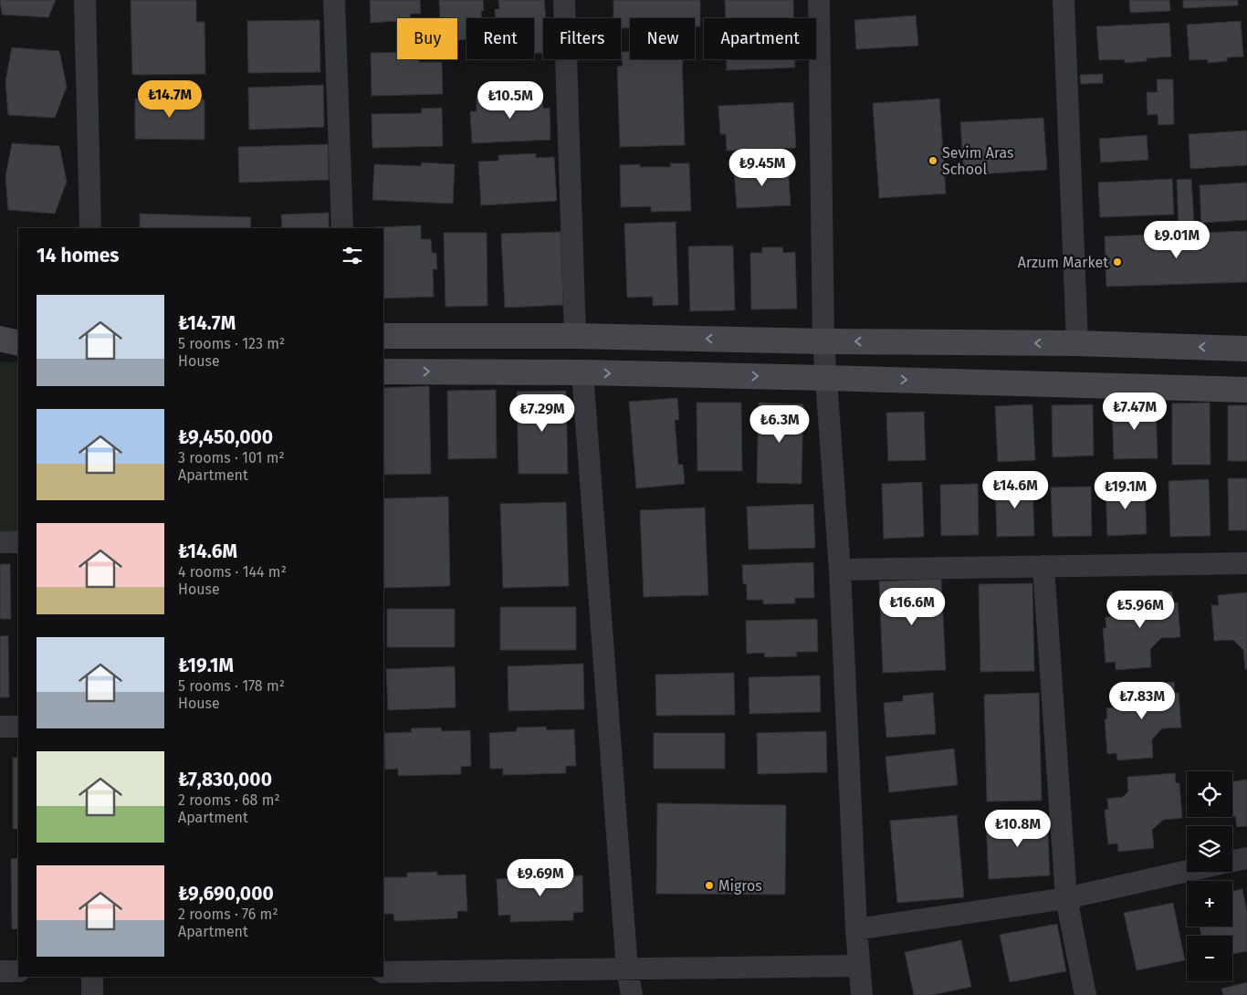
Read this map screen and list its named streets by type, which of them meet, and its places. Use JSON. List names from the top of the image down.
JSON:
{
  "places": ["Sevim Aras School", "Arzum Market", "Migros"],
  "page": {
    "chip": [
      "Buy",
      "Rent",
      "Filters",
      "New",
      "Apartment"
    ],
    "price": [
      "₺14.7M",
      "₺10.5M",
      "₺9.45M",
      "₺9.01M",
      "₺7.47M",
      "₺7.29M",
      "₺6.3M",
      "₺14.6M",
      "₺19.1M",
      "₺16.6M",
      "₺5.96M",
      "₺7.83M",
      "₺10.8M",
      "₺9.69M"
    ],
    "heading": "14 homes",
    "list": [
      {
        "name": "₺14.7M",
        "note": "5 rooms · 123 m² · House"
      },
      {
        "name": "₺9,450,000",
        "note": "3 rooms · 101 m² · Apartment"
      },
      {
        "name": "₺14.6M",
        "note": "4 rooms · 144 m² · House"
      },
      {
        "name": "₺19.1M",
        "note": "5 rooms · 178 m² · House"
      },
      {
        "name": "₺7,830,000",
        "note": "2 rooms · 68 m² · Apartment"
      },
      {
        "name": "₺9,690,000",
        "note": "2 rooms · 76 m² · Apartment"
      }
    ],
    "map_buttons": ["+", "−"]
  }
}
